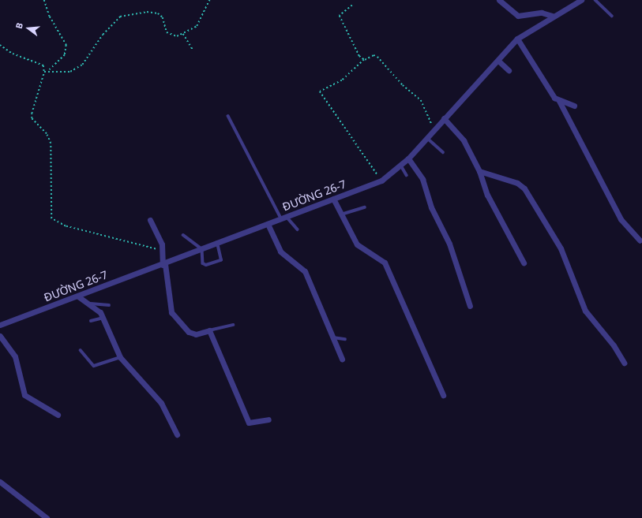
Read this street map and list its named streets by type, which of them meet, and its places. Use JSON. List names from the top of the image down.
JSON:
{
  "streets": {
    "street": ["ĐƯỜNG 26-7"]
  },
  "north": "left"
}
